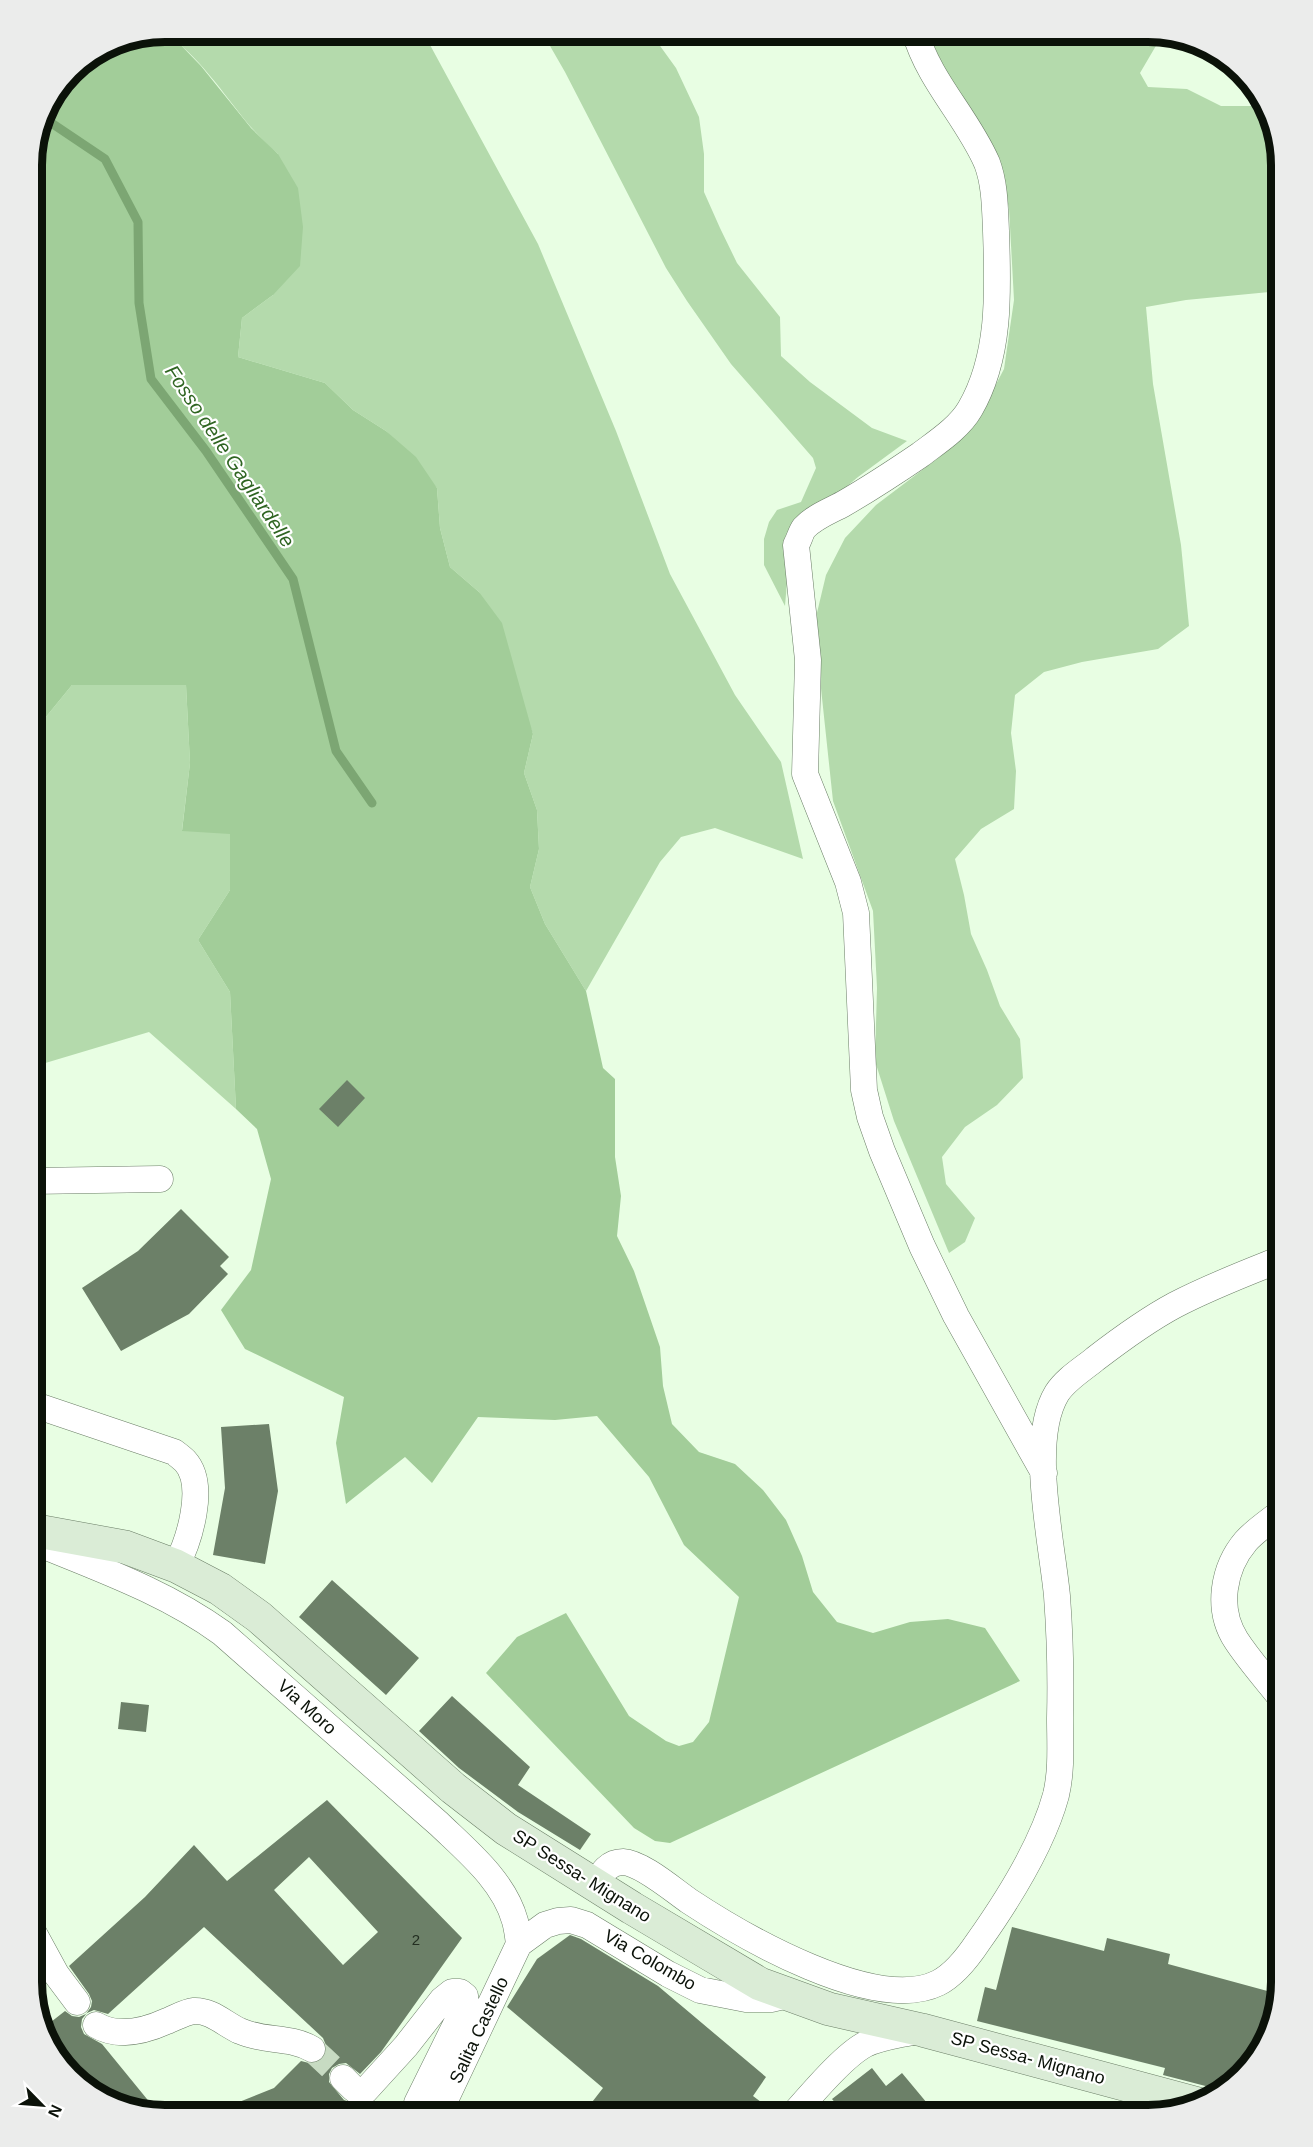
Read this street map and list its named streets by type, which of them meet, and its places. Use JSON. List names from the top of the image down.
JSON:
{
  "streets": {
    "street": [
      "Via Moro",
      "SP Sessa- Mignano",
      "Via Colombo",
      "Salita Castello"
    ]
  },
  "crossings": [
    ["Via Moro", "Via Colombo"],
    ["Via Moro", "Salita Castello"],
    ["SP Sessa- Mignano", "Via Colombo"],
    ["Via Colombo", "Salita Castello"]
  ],
  "water": ["Fosso delle Gagliardelle"],
  "house_numbers": ["2"],
  "north": "bottom right"
}
